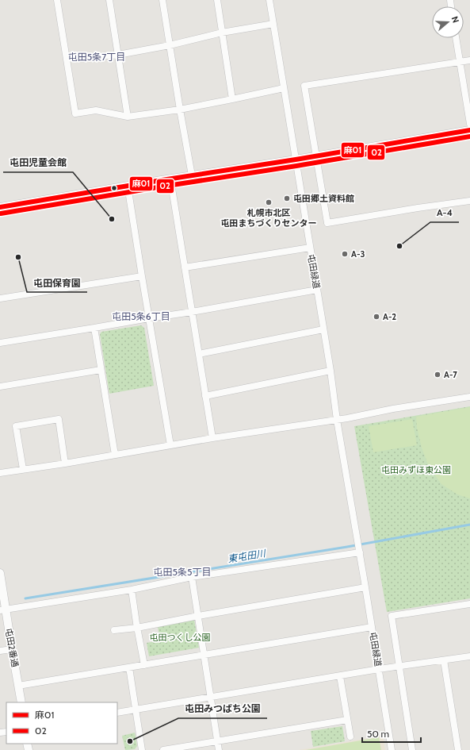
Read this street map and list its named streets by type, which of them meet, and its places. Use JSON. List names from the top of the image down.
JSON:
{
  "streets": {
    "street": ["屯田緑道", "屯田2番通"]
  },
  "districts": ["屯田5条7丁目", "屯田5条6丁目", "屯田5条5丁目"],
  "water": ["東屯田川"],
  "parks": ["屯田みずほ東公園", "屯田つくし公園"],
  "places": [
    "屯田郷土資料館",
    "札幌市北区 屯田まちづくりセンター",
    "屯田児童会館",
    "A-4",
    "A-3",
    "屯田保育園",
    "A-2",
    "A-7",
    "屯田みつばち公園"
  ],
  "lines": ["transit line 麻01", "transit line 02"],
  "legend": ["麻01", "02"],
  "scale_bar": "50 m",
  "north": "right"
}
